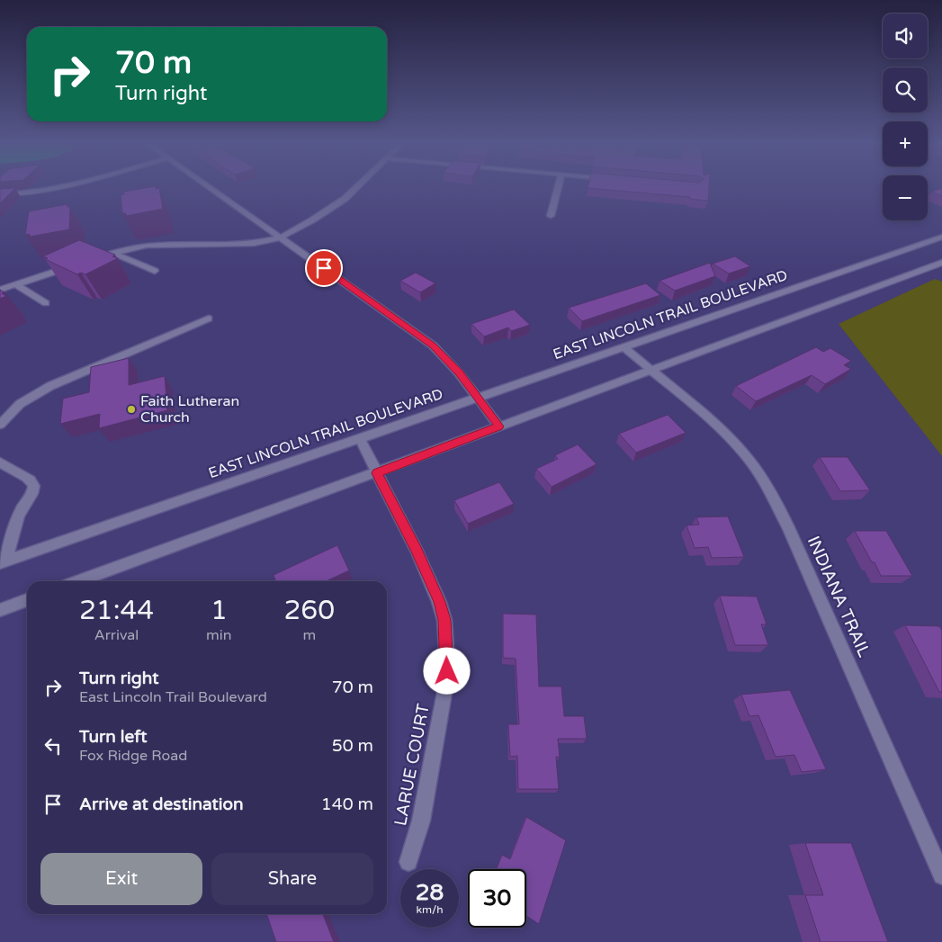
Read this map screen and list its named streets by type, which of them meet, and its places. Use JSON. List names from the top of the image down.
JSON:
{
  "streets": {
    "street": ["EAST LINCOLN TRAIL BOULEVARD", "INDIANA TRAIL", "LARUE COURT"]
  },
  "crossings": [
    ["EAST LINCOLN TRAIL BOULEVARD", "INDIANA TRAIL"],
    ["EAST LINCOLN TRAIL BOULEVARD", "LARUE COURT"]
  ],
  "places": ["Faith Lutheran Church"],
  "page": {
    "map_buttons": ["+", "−"],
    "turn": ["70 m", "Turn right"],
    "eta": [
      "21:44",
      "Arrival",
      "1",
      "min",
      "260",
      "m"
    ],
    "list": [
      {
        "name": "Turn right",
        "note": "East Lincoln Trail Boulevard",
        "value": "70 m"
      },
      {
        "name": "Turn left",
        "note": "Fox Ridge Road",
        "value": "50 m"
      },
      {
        "name": "Arrive at destination",
        "value": "140 m"
      }
    ],
    "buttons": ["Exit", "Share"],
    "speed": "28 km/h",
    "limit": "30"
  }
}
